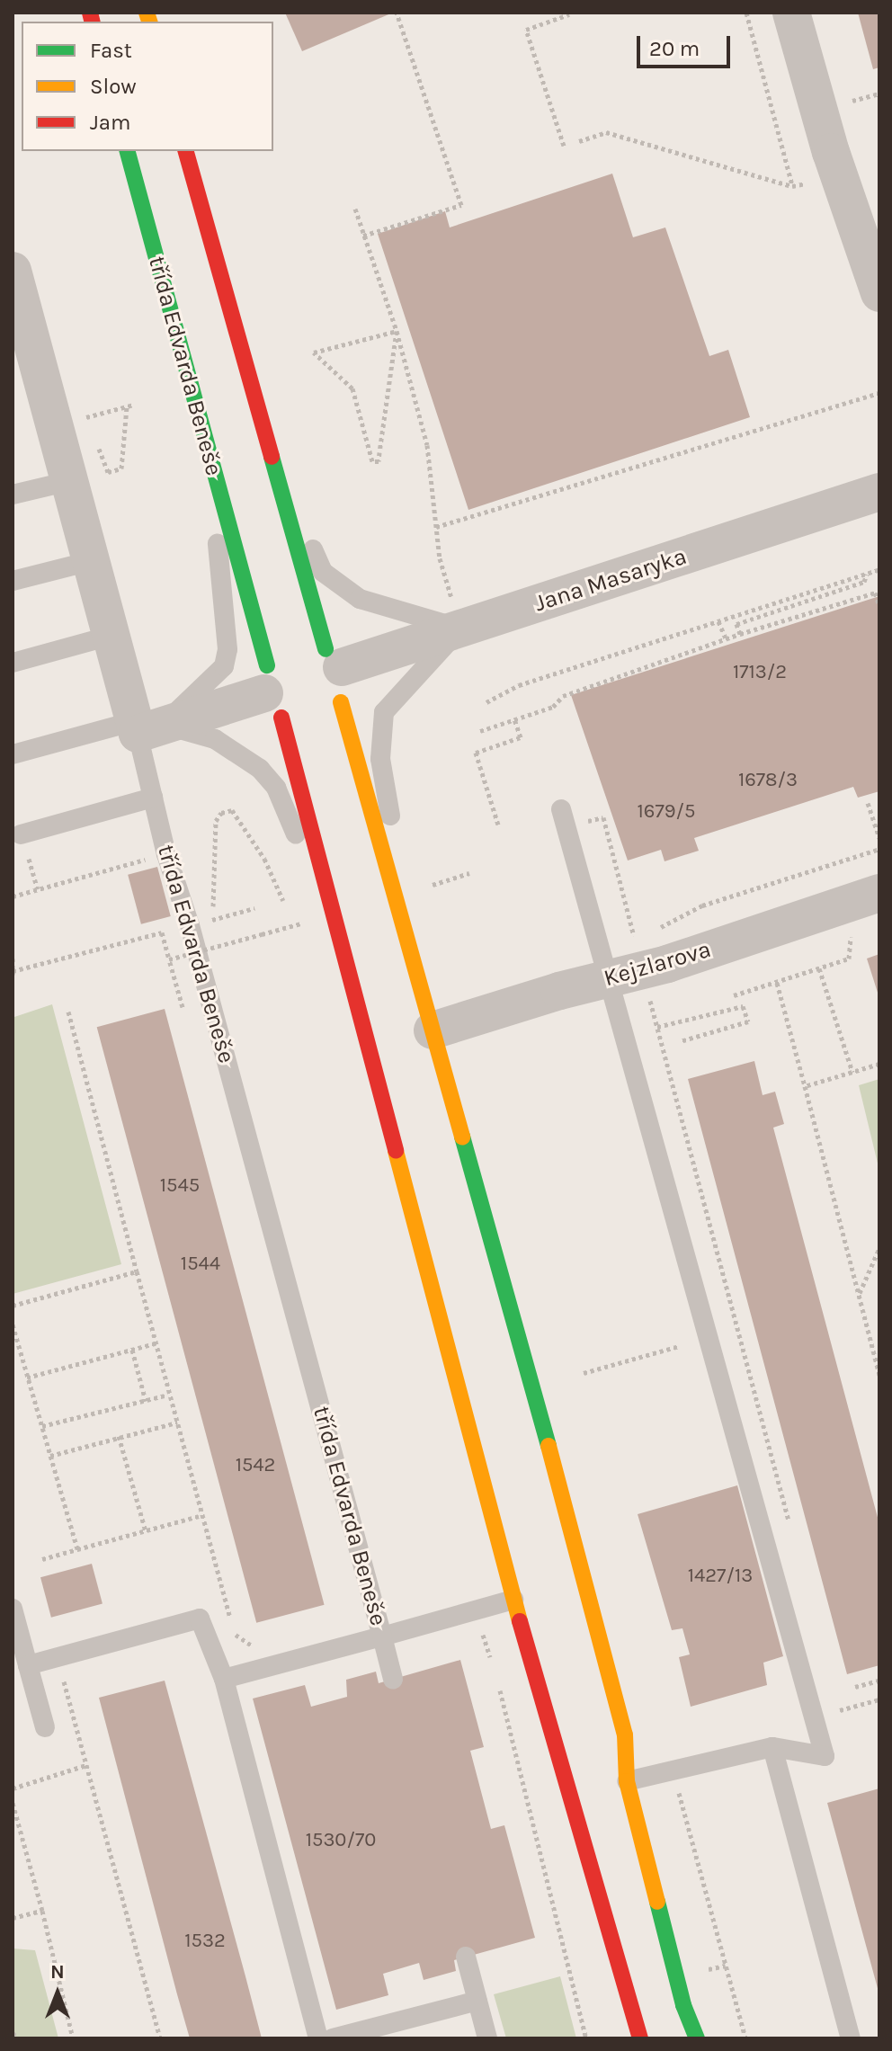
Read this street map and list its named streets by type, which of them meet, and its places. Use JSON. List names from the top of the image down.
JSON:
{
  "streets": {
    "street": ["třída Edvarda Beneše", "Jana Masaryka", "Kejzlarova"]
  },
  "house_numbers": [
    "1713/2",
    "1678/3",
    "1679/5",
    "1545",
    "1544",
    "1542",
    "1427/13",
    "1530/70",
    "1532"
  ],
  "legend": ["Fast", "Slow", "Jam"],
  "scale_bar": "20 m",
  "north": "top"
}
